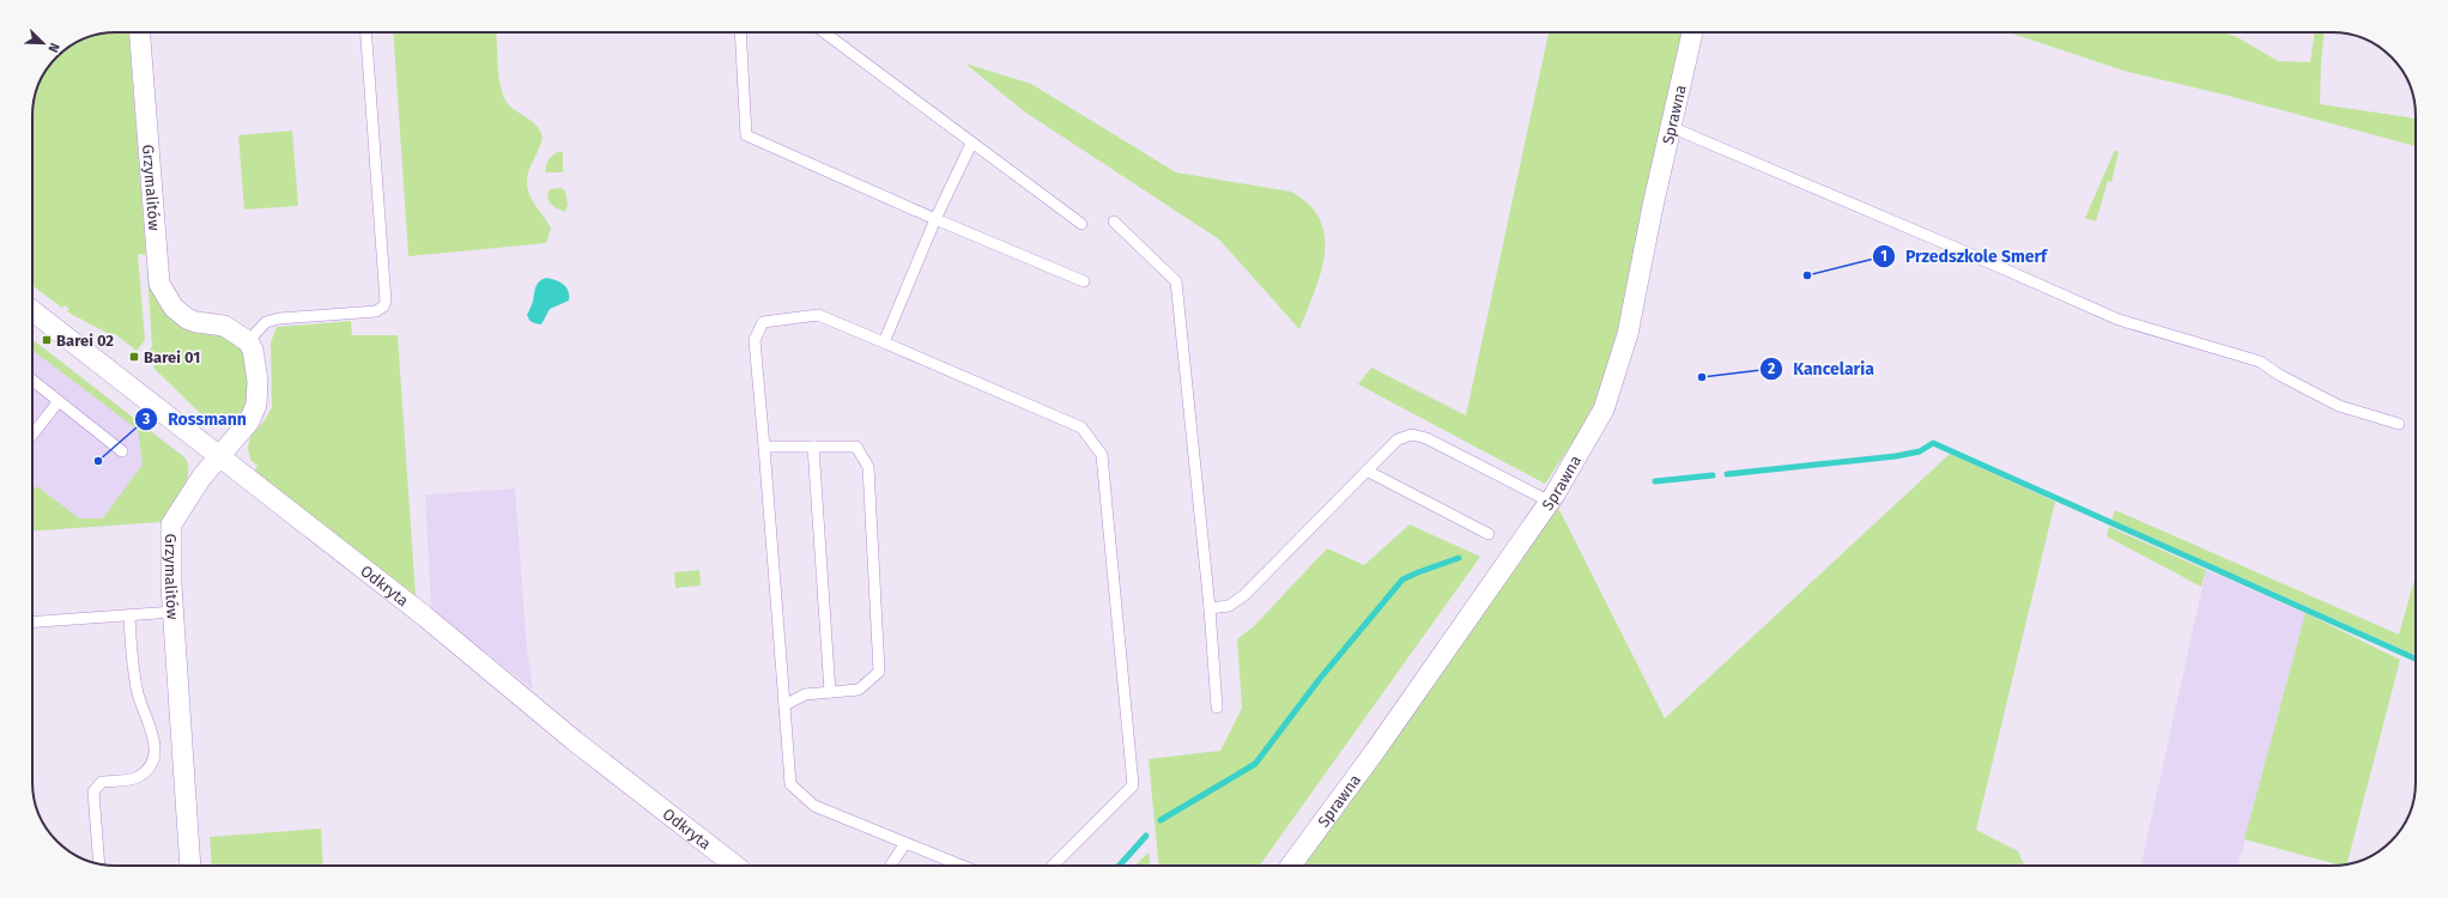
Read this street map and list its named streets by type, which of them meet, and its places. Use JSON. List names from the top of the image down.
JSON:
{
  "streets": {
    "street": ["Sprawna", "Grzymalitów", "Odkryta"]
  },
  "crossings": [
    ["Grzymalitów", "Odkryta"]
  ],
  "places": {
    "other": ["Przedszkole Smerf", "Kancelaria", "Rossmann"],
    "transit": ["Barei 02", "Barei 01"]
  },
  "north": "bottom right"
}
